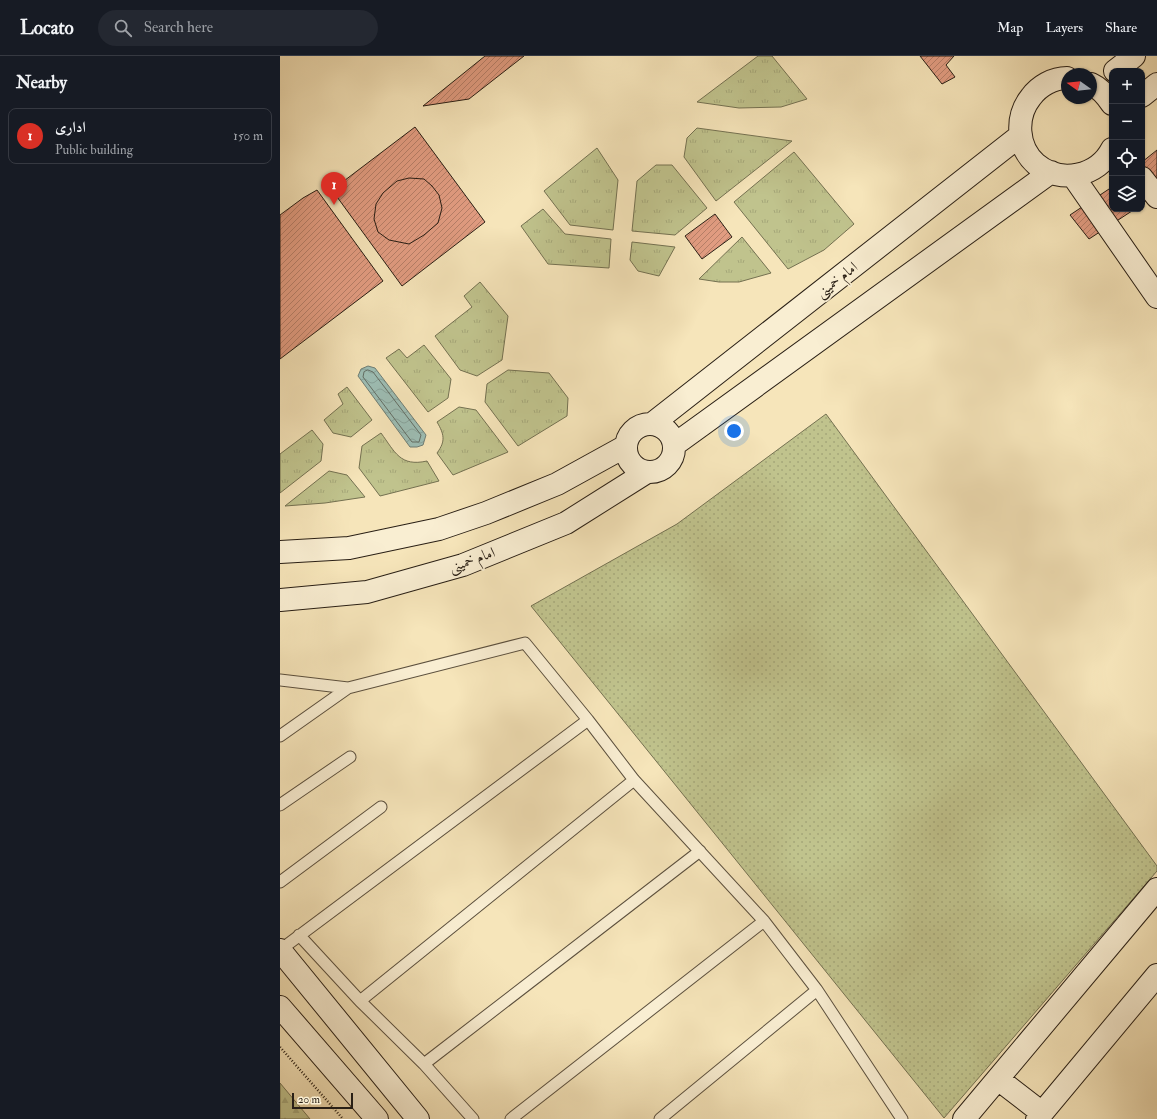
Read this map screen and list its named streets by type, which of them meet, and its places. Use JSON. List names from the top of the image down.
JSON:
{
  "streets": {
    "street": ["امام خمینی"]
  },
  "scale_bar": "20 m",
  "north": "left",
  "page": {
    "header": "Locato",
    "search": "Search here",
    "nav": ["Map", "Layers", "Share"],
    "heading": "Nearby",
    "map_buttons": ["+", "−"],
    "list": [
      {
        "mark": "1",
        "name": "اداری",
        "note": "Public building",
        "value": "150 m"
      }
    ],
    "pins": "1",
    "scale": "20 m"
  }
}
